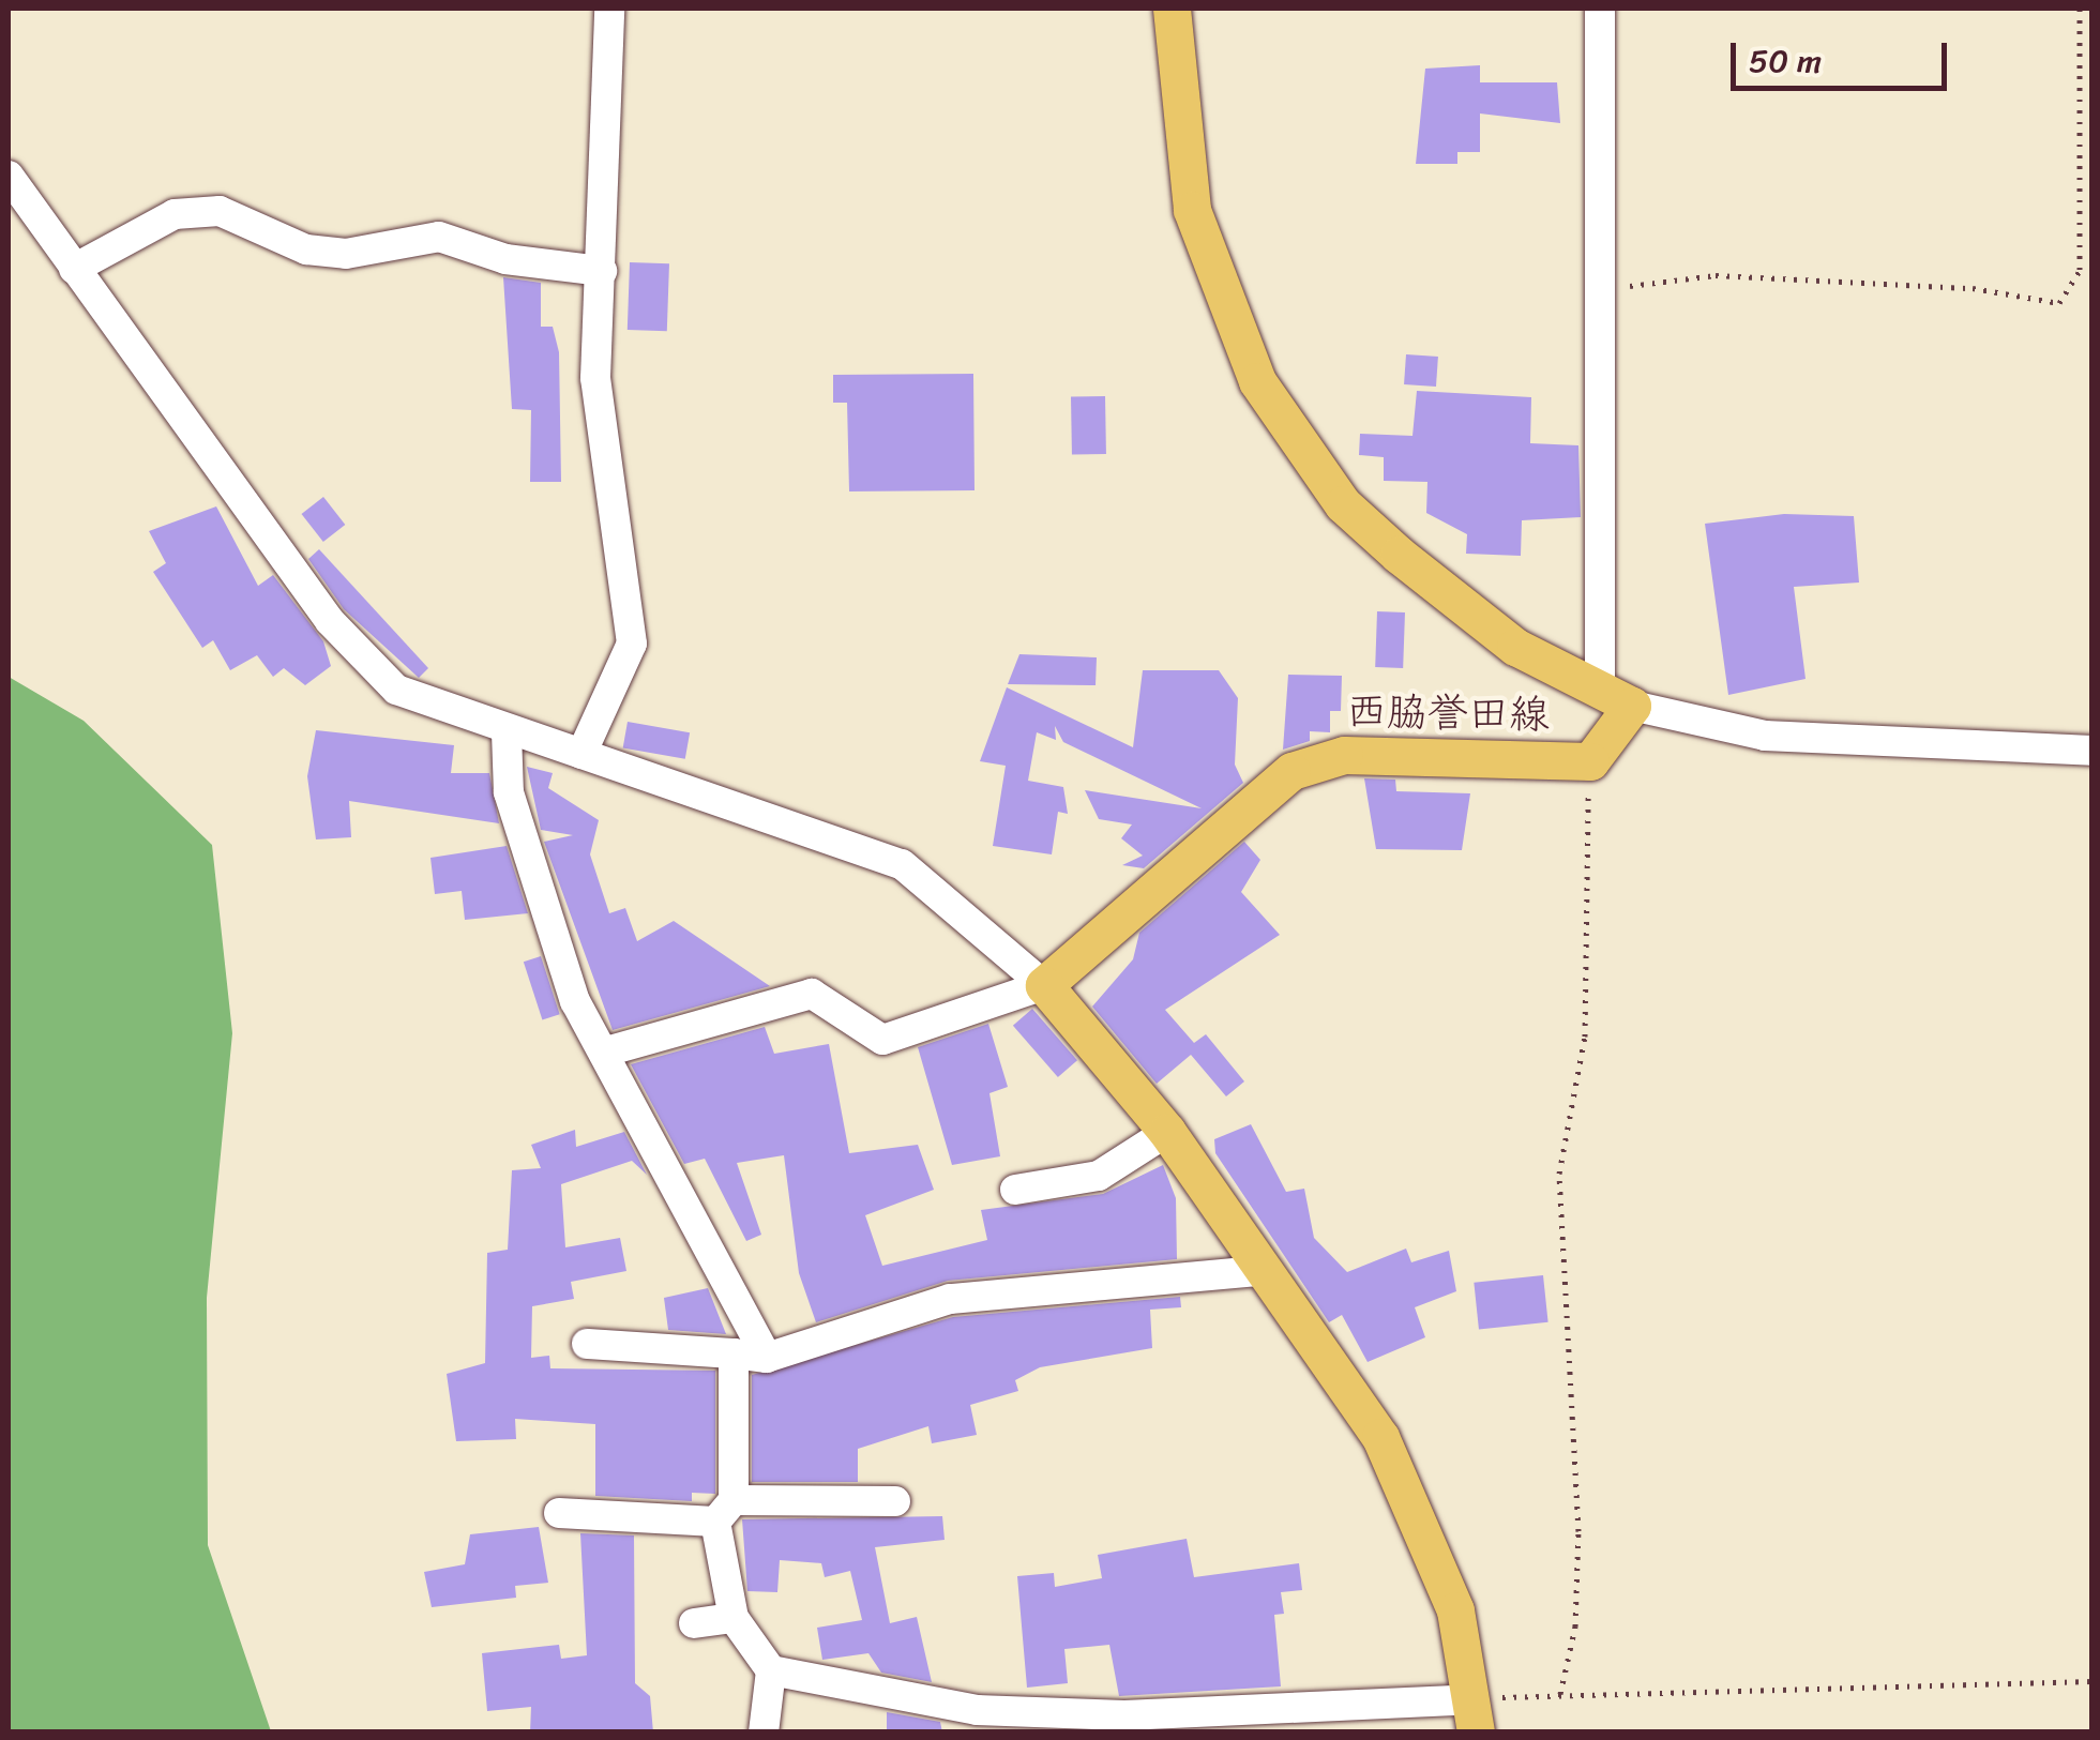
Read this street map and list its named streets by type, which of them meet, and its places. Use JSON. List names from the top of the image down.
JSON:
{
  "streets": {
    "main road": ["西脇誉田線"]
  },
  "scale_bar": "50 m"
}
